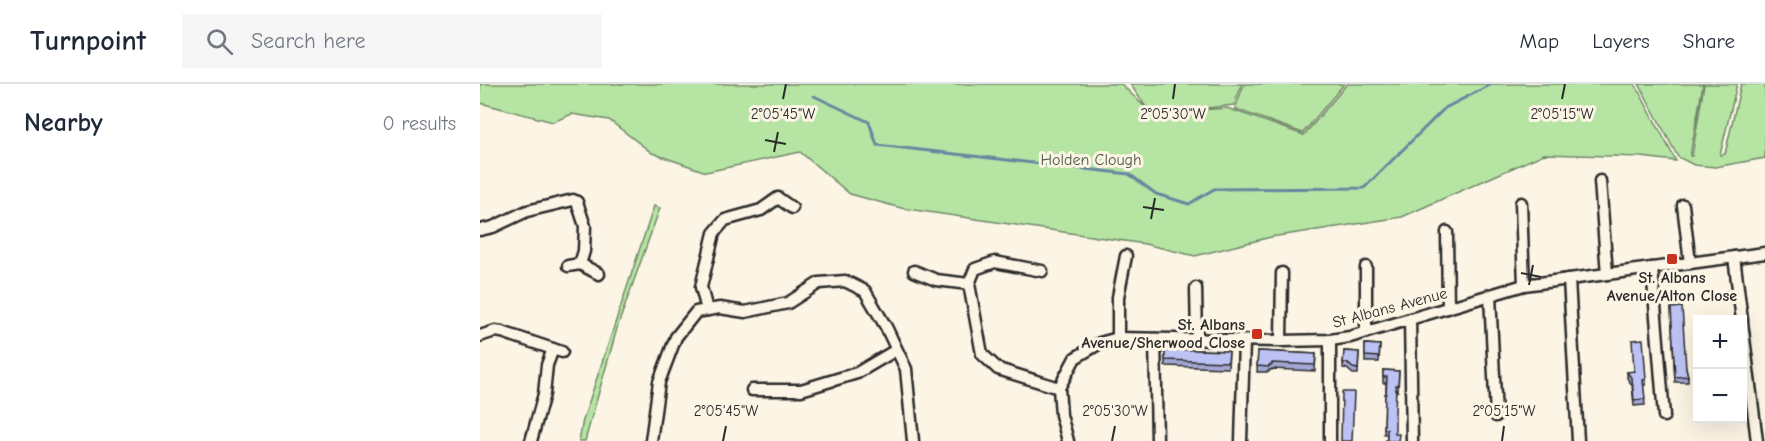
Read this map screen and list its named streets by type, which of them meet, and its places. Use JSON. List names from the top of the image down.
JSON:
{
  "streets": {
    "street": ["St Albans Avenue"]
  },
  "parks": ["Holden Clough"],
  "places": {
    "transit": ["St. Albans Avenue/Alton Close", "St. Albans Avenue/Sherwood Close"]
  },
  "page": {
    "header": "Turnpoint",
    "search": "Search here",
    "nav": ["Map", "Layers", "Share"],
    "heading": ["Nearby", "0 results"],
    "map_buttons": ["+", "−"]
  },
  "coordinates": ["2°05'45\"W", "2°05'30\"W", "2°05'15\"W"]
}
